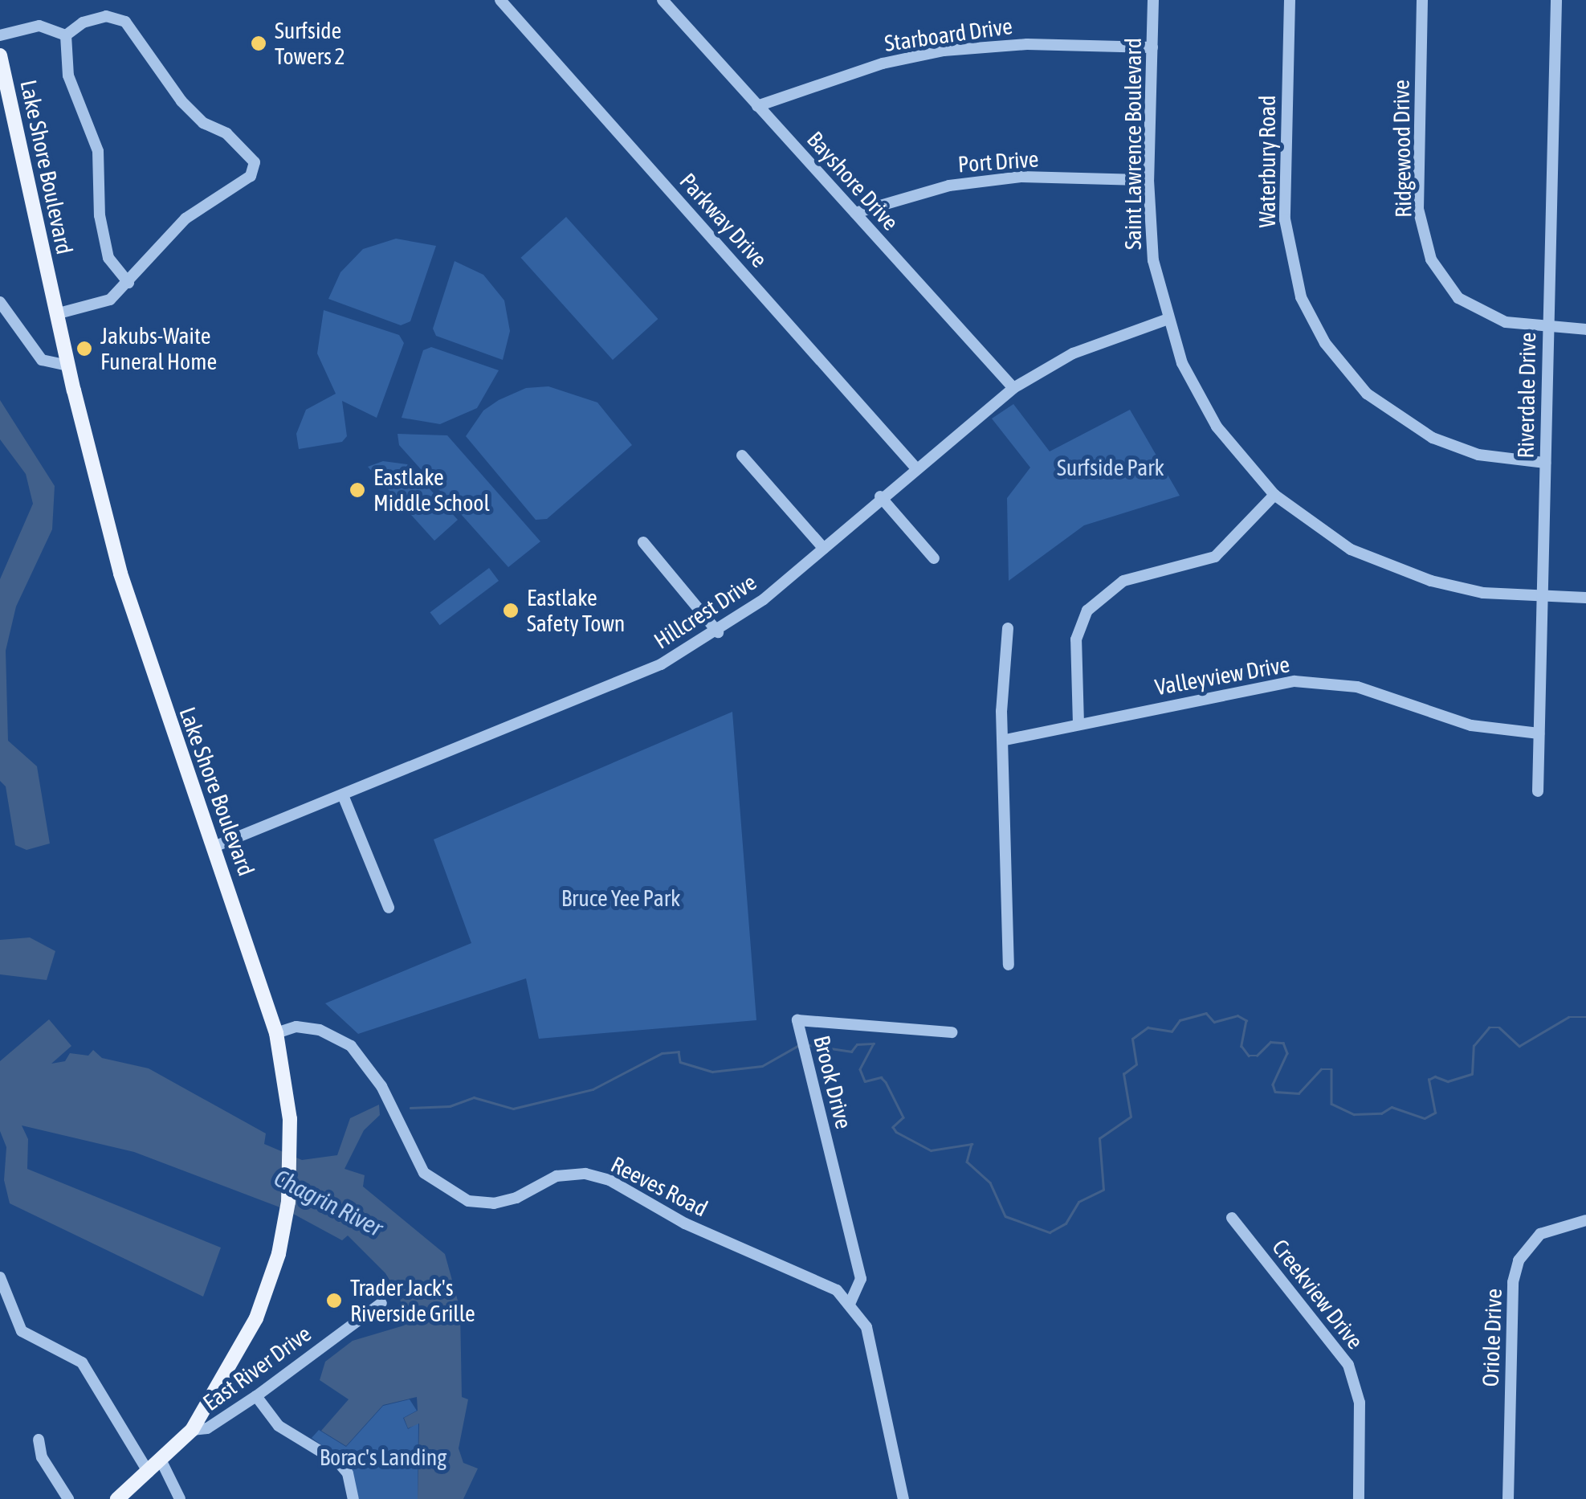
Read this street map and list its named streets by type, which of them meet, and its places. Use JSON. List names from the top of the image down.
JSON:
{
  "streets": {
    "main road": ["Lake Shore Boulevard"],
    "street": [
      "Starboard Drive",
      "Saint Lawrence Boulevard",
      "Ridgewood Drive",
      "Port Drive",
      "Waterbury Road",
      "Bayshore Drive",
      "Parkway Drive",
      "Riverdale Drive",
      "Hillcrest Drive",
      "Valleyview Drive",
      "Brook Drive",
      "Reeves Road",
      "Creekview Drive",
      "Oriole Drive",
      "East River Drive"
    ]
  },
  "crossings": [
    ["Starboard Drive", "Saint Lawrence Boulevard"],
    ["Starboard Drive", "Bayshore Drive"],
    ["Saint Lawrence Boulevard", "Port Drive"],
    ["Saint Lawrence Boulevard", "Riverdale Drive"],
    ["Saint Lawrence Boulevard", "Hillcrest Drive"],
    ["Ridgewood Drive", "Riverdale Drive"],
    ["Port Drive", "Bayshore Drive"],
    ["Waterbury Road", "Riverdale Drive"],
    ["Lake Shore Boulevard", "Hillcrest Drive"],
    ["Lake Shore Boulevard", "Reeves Road"],
    ["Lake Shore Boulevard", "East River Drive"],
    ["Bayshore Drive", "Hillcrest Drive"],
    ["Parkway Drive", "Hillcrest Drive"],
    ["Riverdale Drive", "Valleyview Drive"],
    ["Brook Drive", "Reeves Road"]
  ],
  "water": ["Chagrin River"],
  "parks": ["Surfside Park", "Bruce Yee Park", "Borac's Landing"],
  "places": [
    "Surfside Towers 2",
    "Jakubs-Waite Funeral Home",
    "Eastlake Middle School",
    "Eastlake Safety Town",
    "Trader Jack's Riverside Grille"
  ]
}
